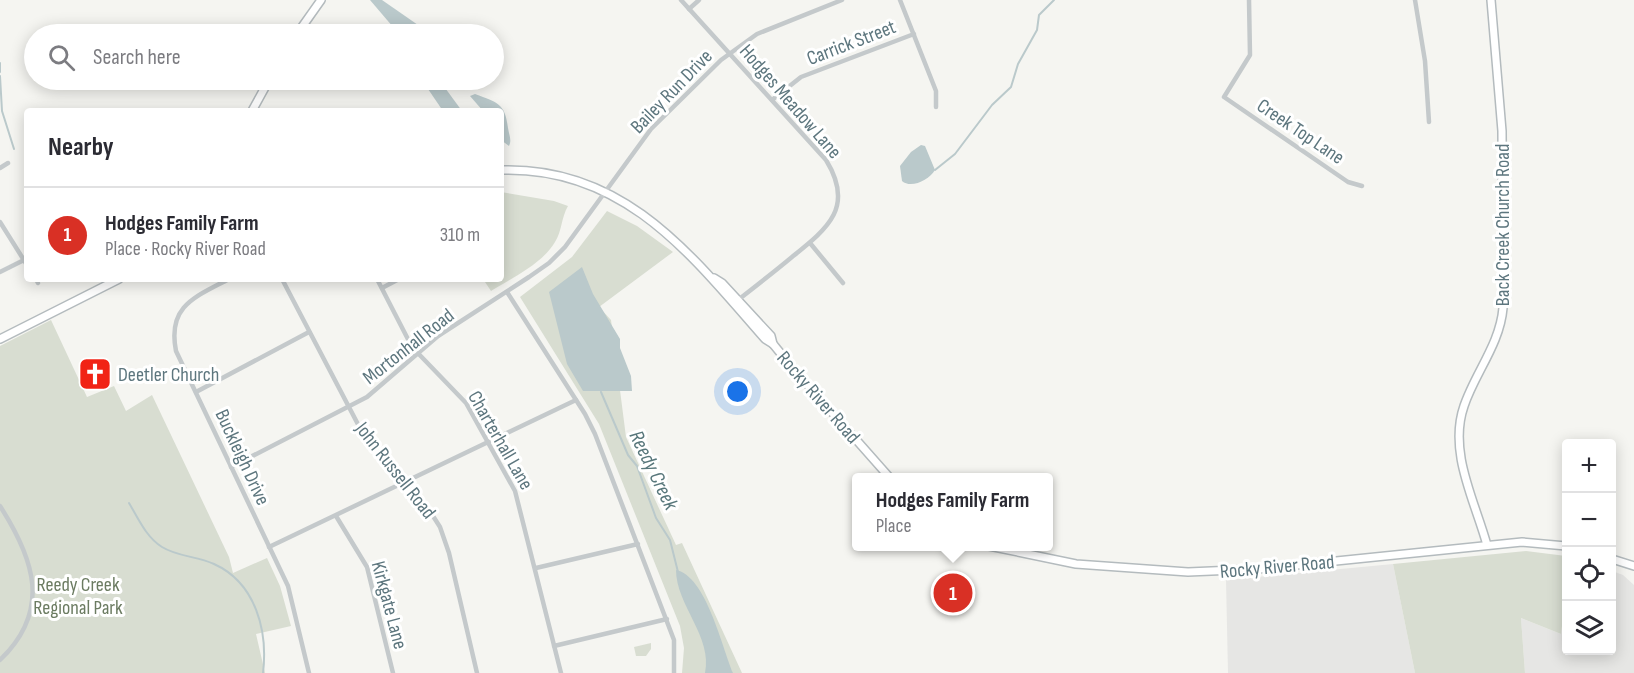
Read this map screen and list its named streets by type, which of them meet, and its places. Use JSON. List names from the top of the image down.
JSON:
{
  "streets": {
    "street": [
      "Carrick Street",
      "Bailey Run Drive",
      "Hodges Meadow Lane",
      "Creek Top Lane",
      "Back Creek Church Road",
      "Mortonhall Road",
      "Rocky River Road",
      "Charterhall Lane",
      "Buckleigh Drive",
      "John Russell Road",
      "Kirkgate Lane"
    ]
  },
  "crossings": [
    ["Carrick Street", "Hodges Meadow Lane"],
    ["Bailey Run Drive", "Hodges Meadow Lane"],
    ["Bailey Run Drive", "Mortonhall Road"],
    ["Bailey Run Drive", "Rocky River Road"],
    ["Hodges Meadow Lane", "Rocky River Road"],
    ["Back Creek Church Road", "Rocky River Road"],
    ["Mortonhall Road", "Rocky River Road"],
    ["Mortonhall Road", "Charterhall Lane"],
    ["Mortonhall Road", "Buckleigh Drive"],
    ["Mortonhall Road", "John Russell Road"]
  ],
  "water": ["Reedy Creek"],
  "parks": ["Reedy Creek Regional Park"],
  "places": {
    "church": ["Deetler Church"]
  },
  "page": {
    "search": "Search here",
    "heading": "Nearby",
    "list": [
      {
        "mark": "1",
        "name": "Hodges Family Farm",
        "note": "Place · Rocky River Road",
        "value": "310 m"
      }
    ],
    "map_buttons": ["+", "−"],
    "popup": ["Hodges Family Farm", "Place"],
    "pins": "1"
  }
}
